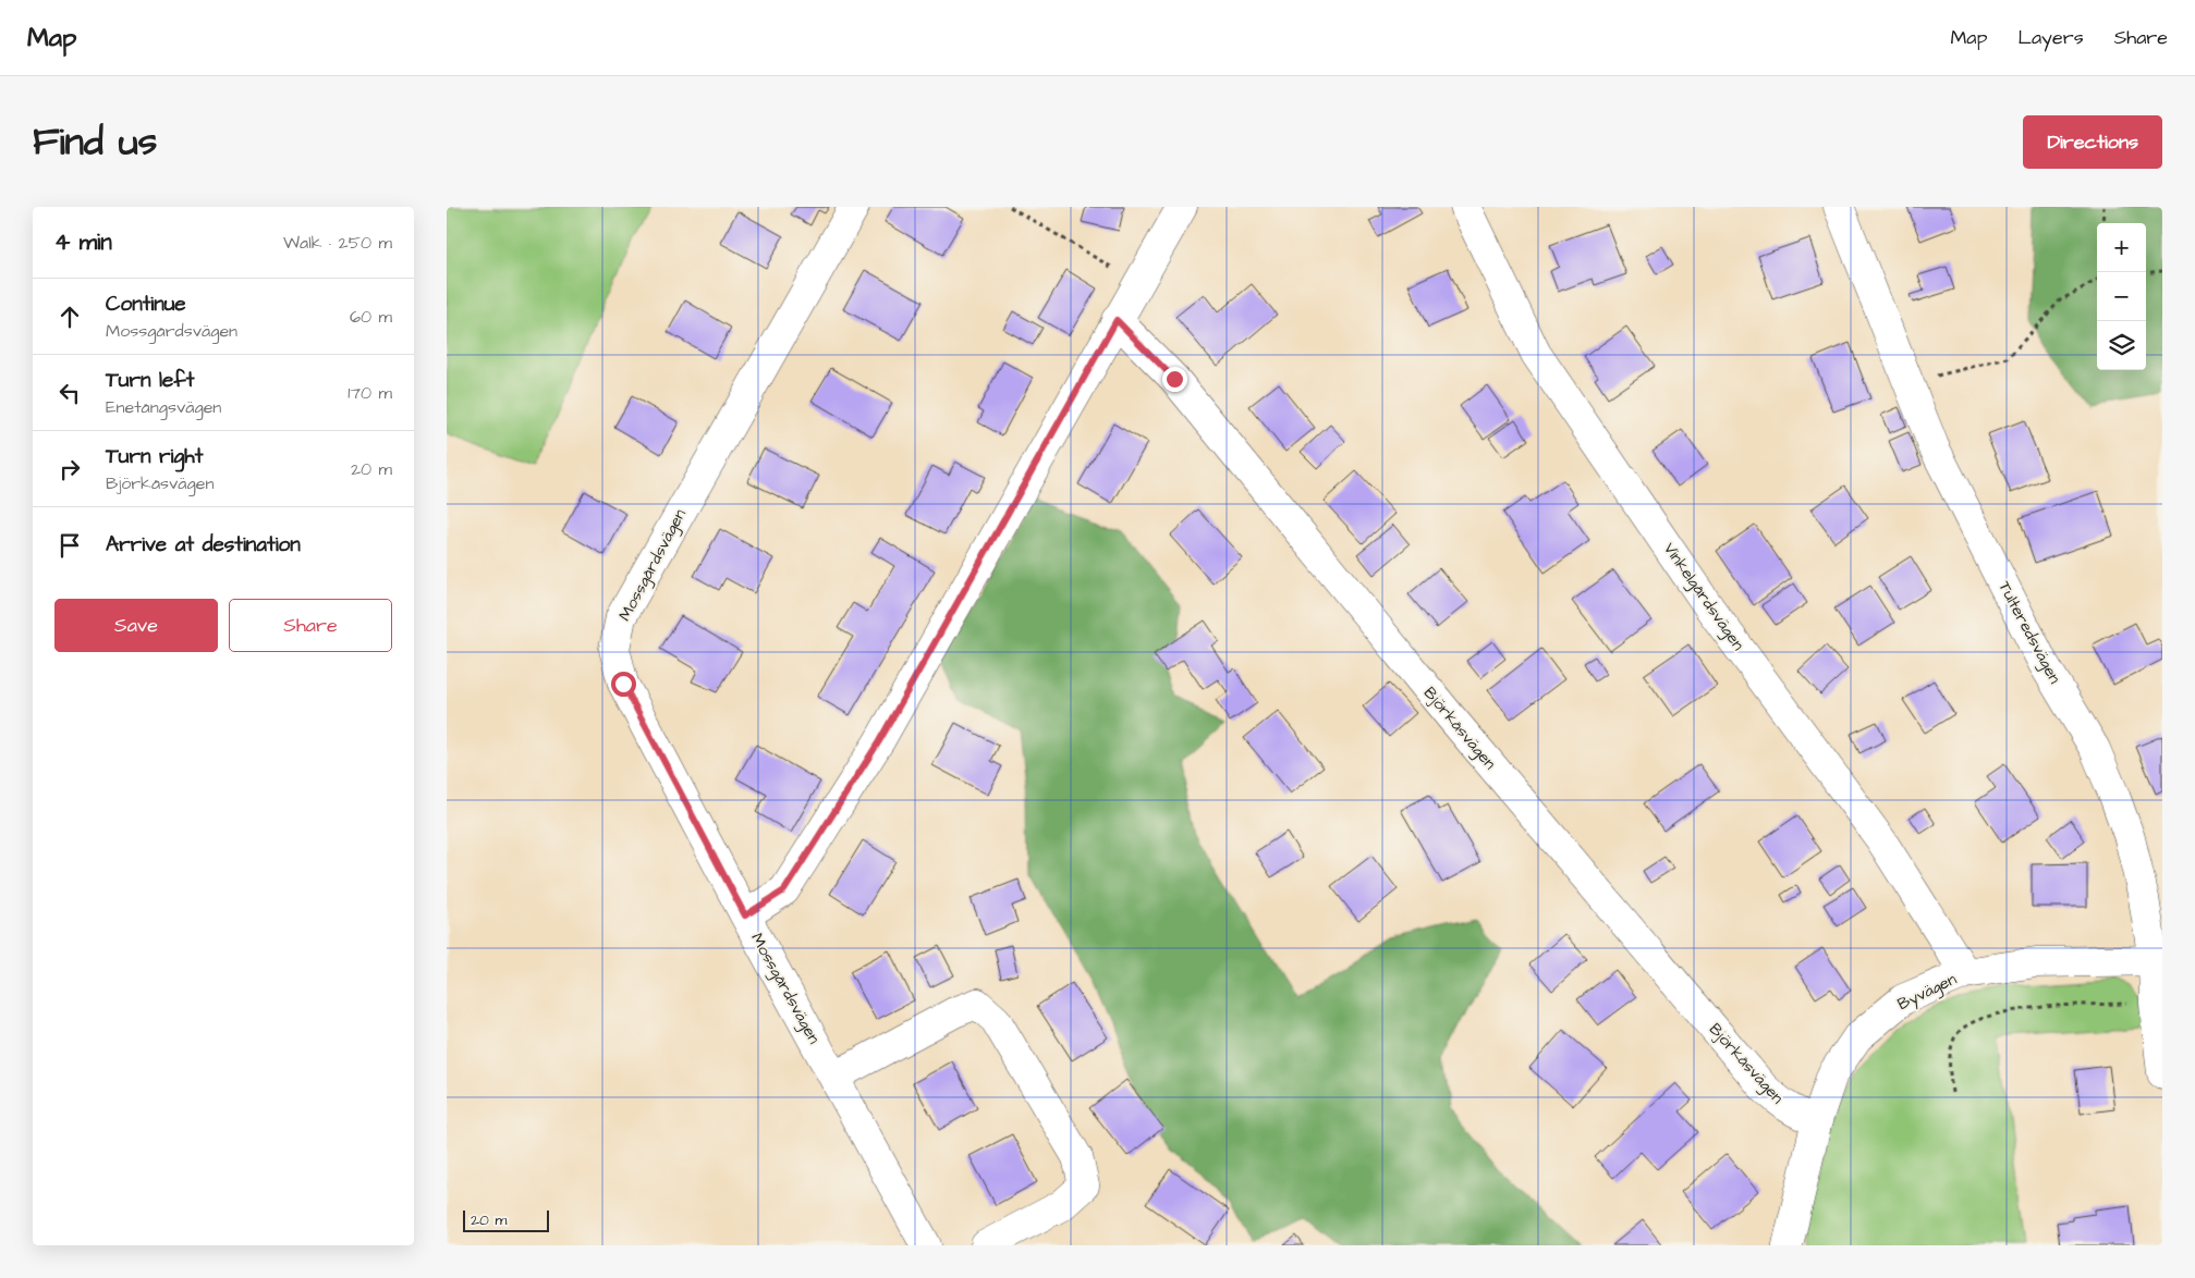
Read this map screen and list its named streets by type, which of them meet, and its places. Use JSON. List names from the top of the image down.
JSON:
{
  "streets": {
    "street": [
      "Mossgårdsvägen",
      "Vinkelgårdsvägen",
      "Tulteredsvägen",
      "Björkåsvägen",
      "Byvägen"
    ]
  },
  "crossings": [
    ["Vinkelgårdsvägen", "Byvägen"],
    ["Tulteredsvägen", "Byvägen"],
    ["Björkåsvägen", "Byvägen"]
  ],
  "scale_bar": "20 m",
  "page": {
    "header": "Map",
    "nav": ["Map", "Layers", "Share"],
    "title": "Find us",
    "buttons": [
      "Directions",
      ["Save", "Share"]
    ],
    "heading": ["4 min", "Walk · 250 m"],
    "map_buttons": ["+", "−"],
    "list": [
      ["Continue", "Mossgårdsvägen", "60 m"],
      ["Turn left", "Enetångsvägen", "170 m"],
      ["Turn right", "Björkåsvägen", "20 m"],
      "Arrive at destination"
    ],
    "scale": "20 m"
  }
}
